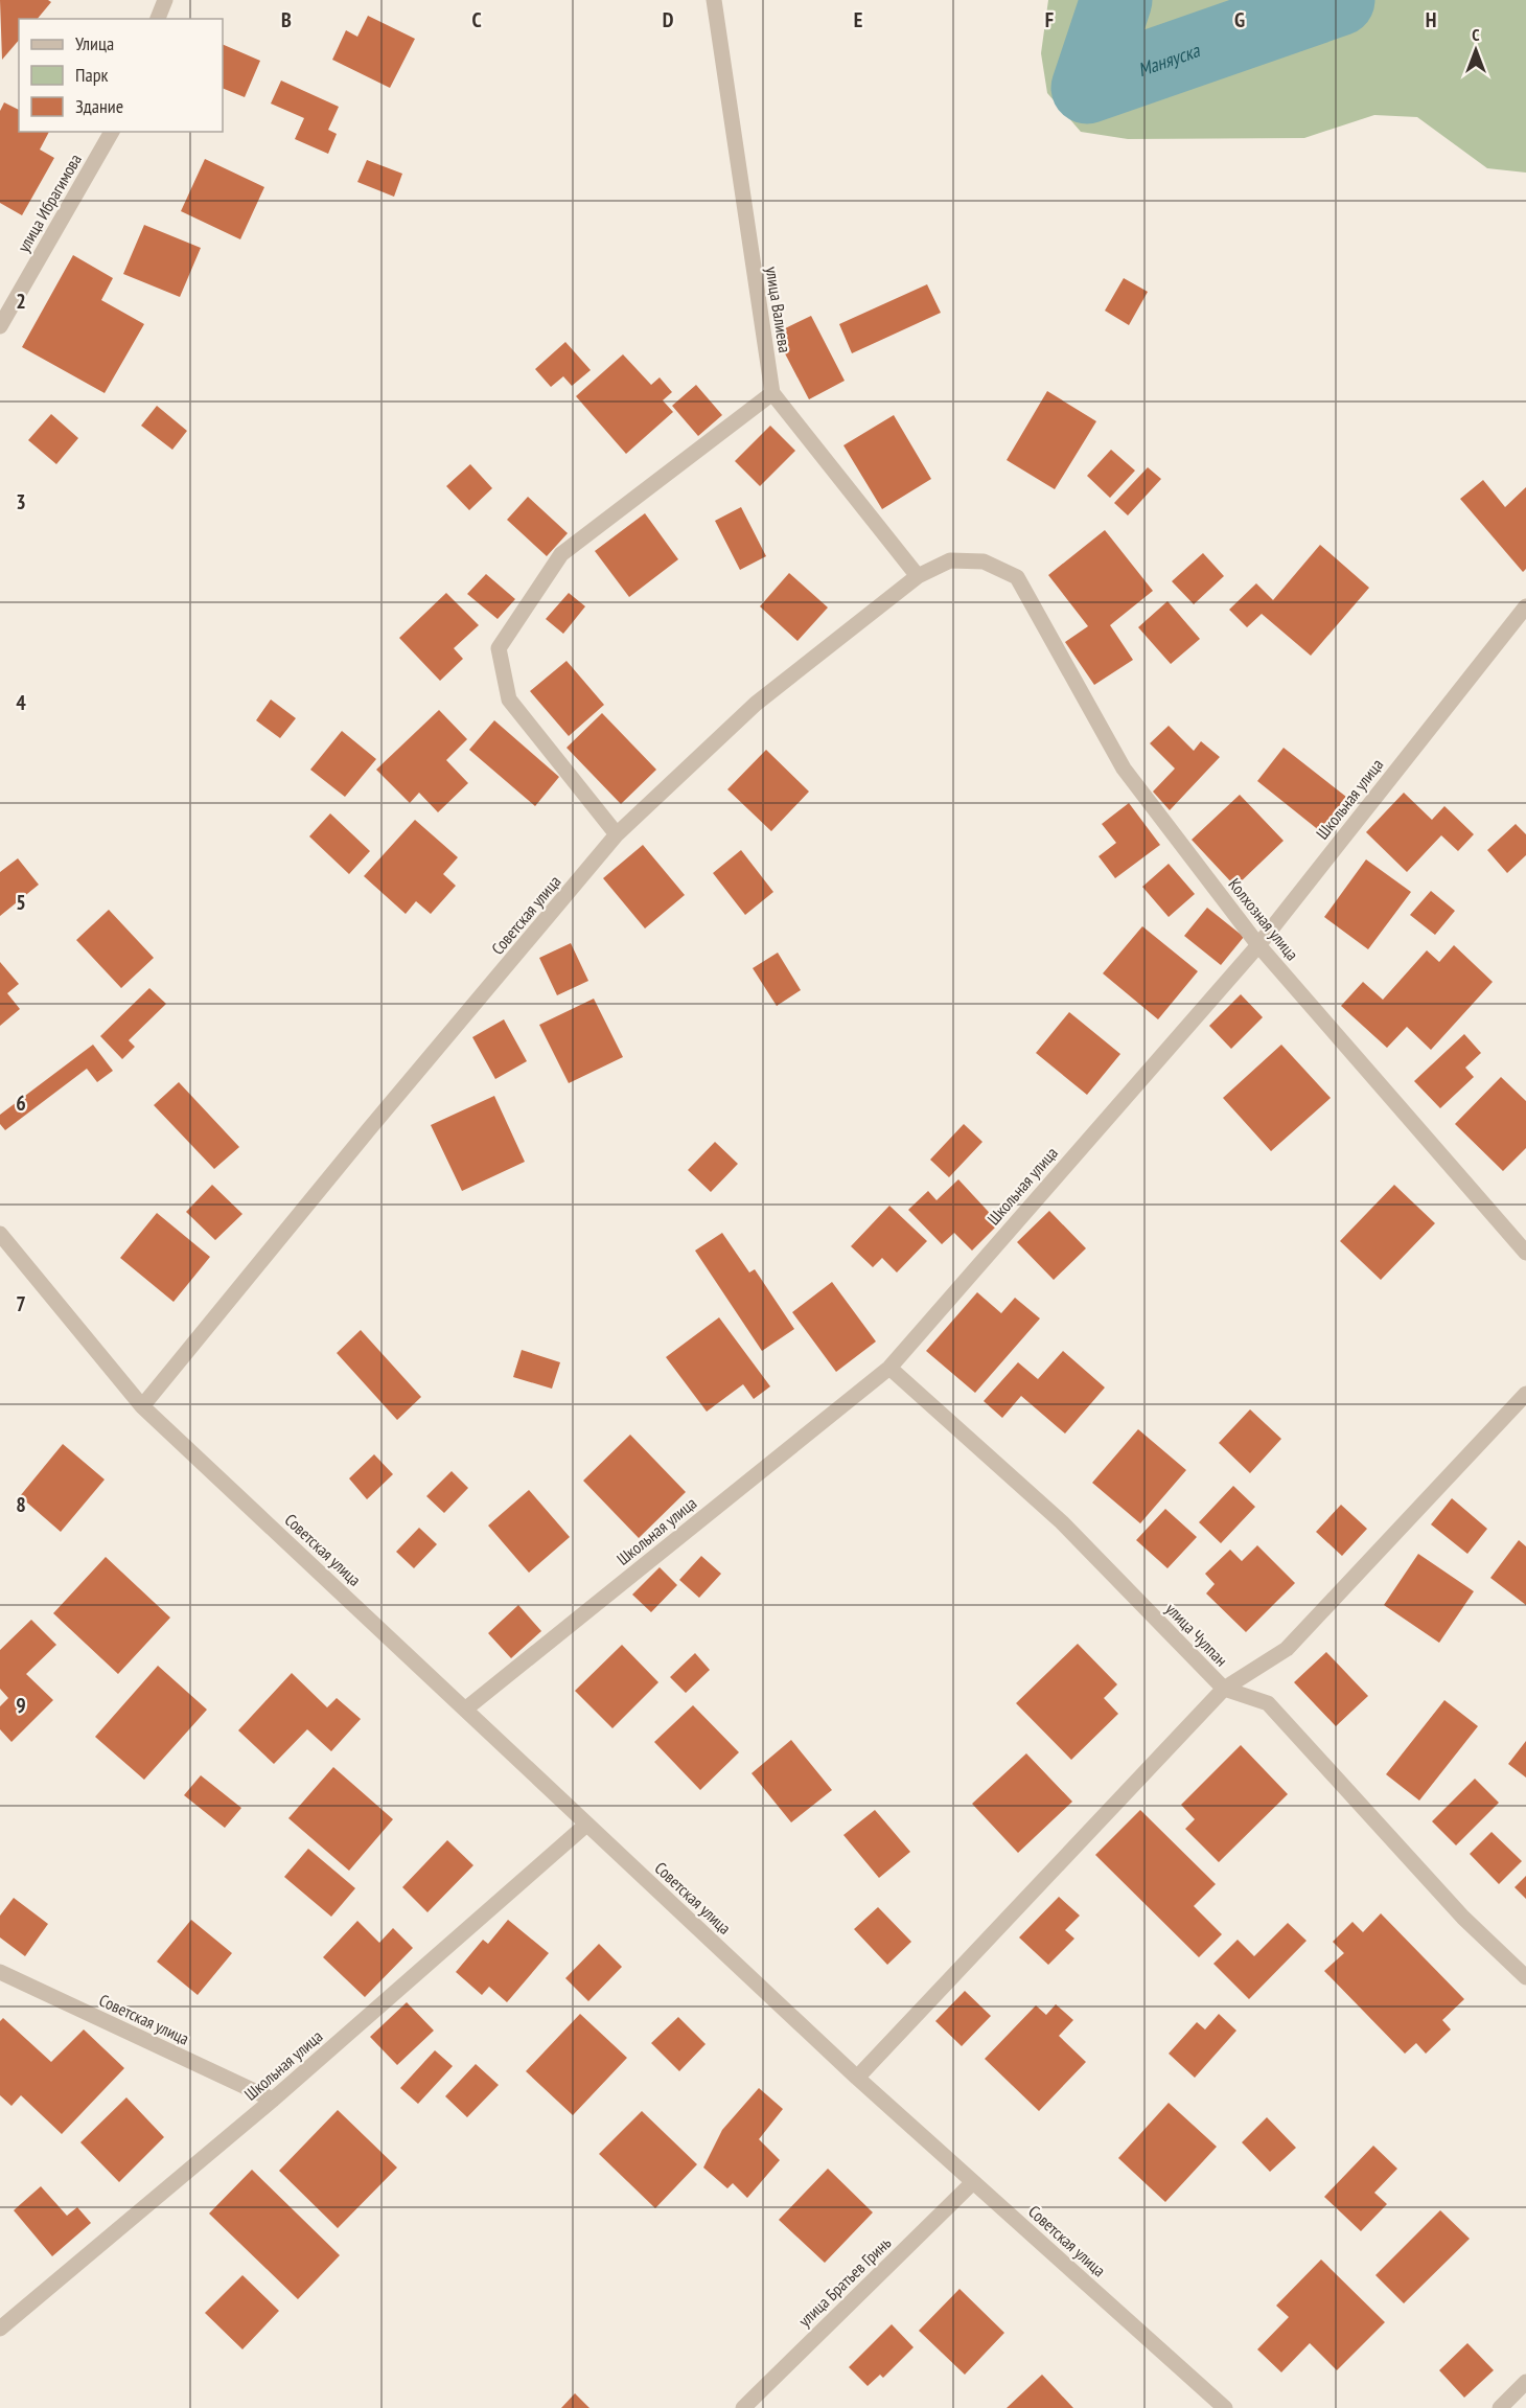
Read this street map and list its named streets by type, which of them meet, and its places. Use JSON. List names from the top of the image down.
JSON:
{
  "streets": {
    "street": [
      "улица Ибрагимова",
      "улица Валиева",
      "Школьная улица",
      "Советская улица",
      "Колхозная улица",
      "улица Чулпан",
      "улица Братьев Гринь"
    ]
  },
  "crossings": [
    ["улица Валиева", "Советская улица"],
    ["Школьная улица", "Советская улица"],
    ["Школьная улица", "Колхозная улица"],
    ["Школьная улица", "улица Чулпан"],
    ["Советская улица", "Колхозная улица"],
    ["Советская улица", "улица Братьев Гринь"]
  ],
  "water": ["Маняуска"],
  "legend": ["Улица", "Парк", "Здание"],
  "north": "top",
  "grid": {
    "columns": [
      "B",
      "C",
      "D",
      "E",
      "F",
      "G",
      "H"
    ],
    "rows": [
      "2",
      "3",
      "4",
      "5",
      "6",
      "7",
      "8",
      "9"
    ]
  }
}
